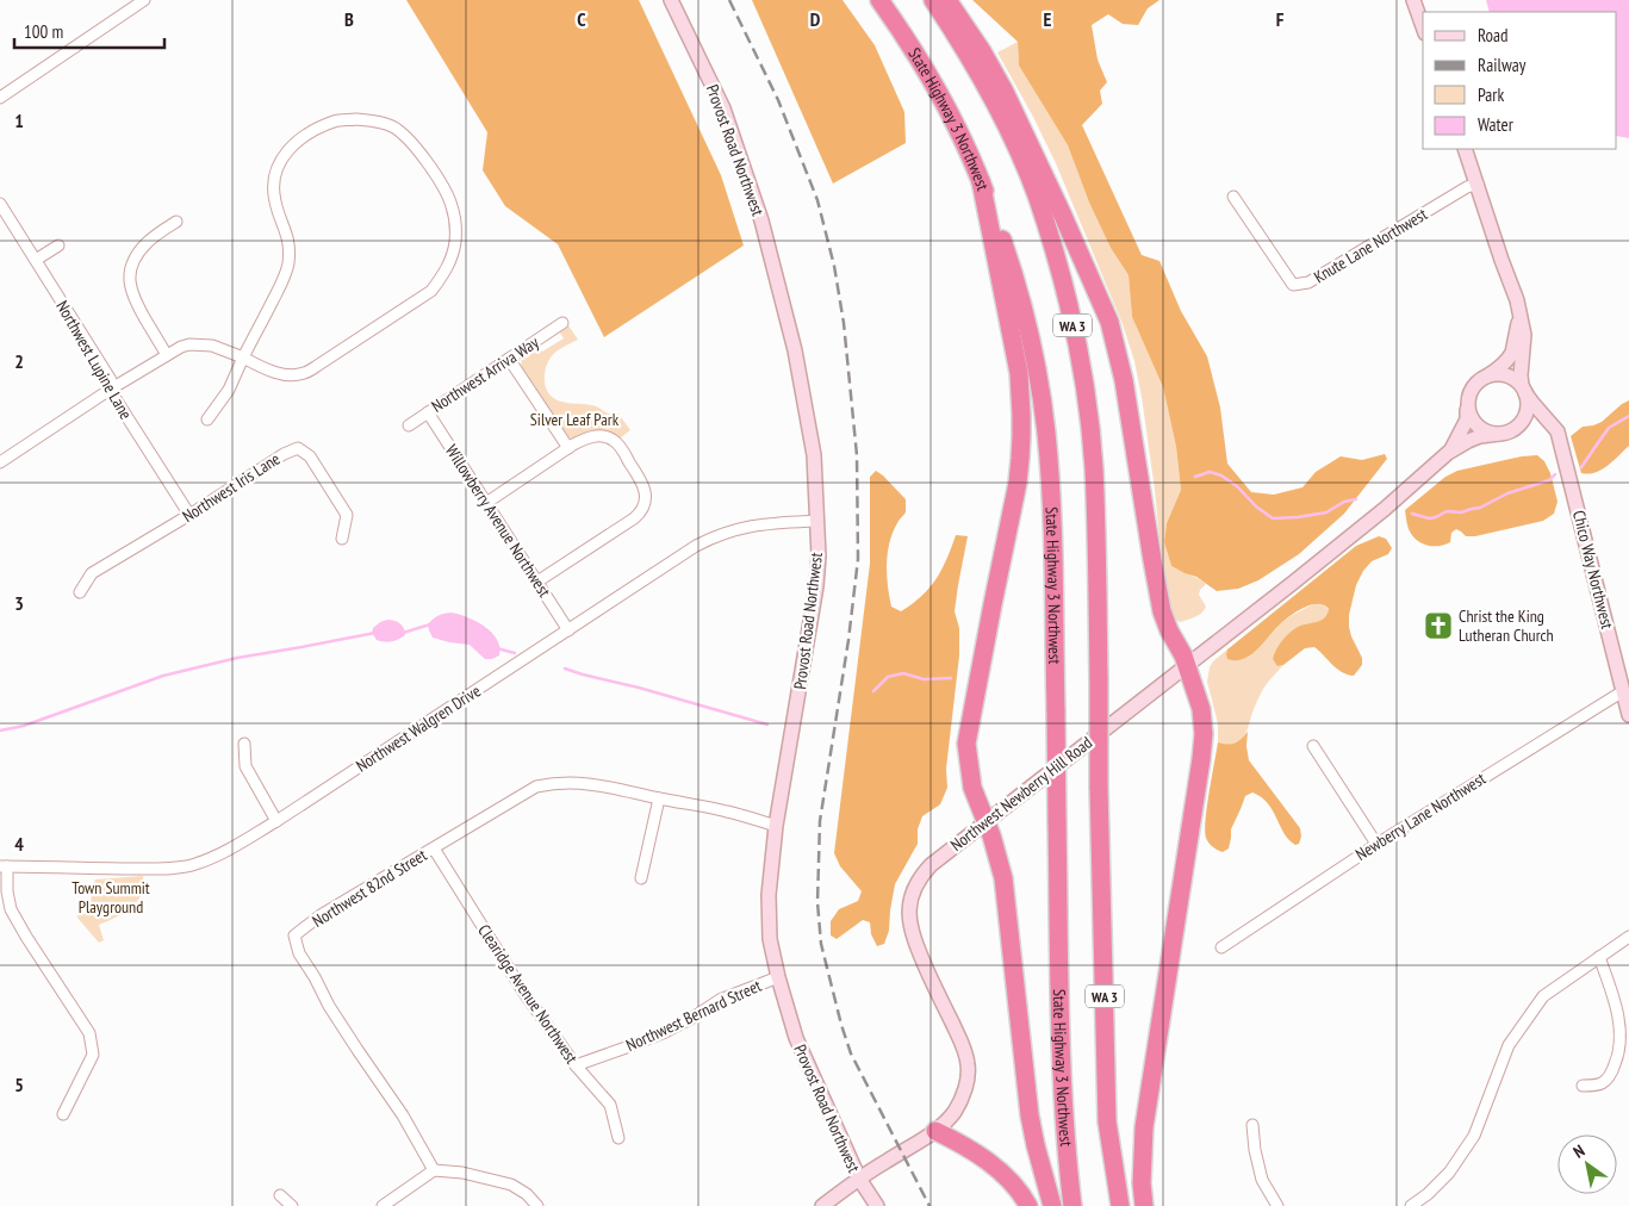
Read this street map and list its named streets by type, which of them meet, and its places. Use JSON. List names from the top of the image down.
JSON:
{
  "streets": {
    "highway": ["State Highway 3 Northwest", "WA 3"],
    "main road": ["Provost Road Northwest", "Chico Way Northwest", "Northwest Newberry Hill Road"],
    "street": [
      "Knute Lane Northwest",
      "Northwest Lupine Lane",
      "Northwest Arriva Way",
      "Northwest Iris Lane",
      "Willowberry Avenue Northwest",
      "Northwest Walgren Drive",
      "Newberry Lane Northwest",
      "Northwest 82nd Street",
      "Clearidge Avenue Northwest",
      "Northwest Bernard Street"
    ]
  },
  "crossings": [
    ["Provost Road Northwest", "Northwest Walgren Drive"],
    ["Provost Road Northwest", "Northwest Newberry Hill Road"],
    ["Provost Road Northwest", "Northwest 82nd Street"],
    ["Provost Road Northwest", "Northwest Bernard Street"],
    ["Northwest Lupine Lane", "Northwest Iris Lane"],
    ["Northwest Arriva Way", "Willowberry Avenue Northwest"],
    ["Willowberry Avenue Northwest", "Northwest Walgren Drive"],
    ["Chico Way Northwest", "Northwest Newberry Hill Road"],
    ["Chico Way Northwest", "Newberry Lane Northwest"],
    ["Northwest 82nd Street", "Clearidge Avenue Northwest"],
    ["Clearidge Avenue Northwest", "Northwest Bernard Street"]
  ],
  "parks": ["Silver Leaf Park", "Town Summit Playground"],
  "places": {
    "church": ["Christ the King Lutheran Church"]
  },
  "legend": [
    "Road",
    "Railway",
    "Park",
    "Water"
  ],
  "scale_bar": "100 m",
  "north": "top left",
  "grid": {
    "columns": [
      "B",
      "C",
      "D",
      "E",
      "F"
    ],
    "rows": [
      "1",
      "2",
      "3",
      "4",
      "5"
    ]
  }
}
